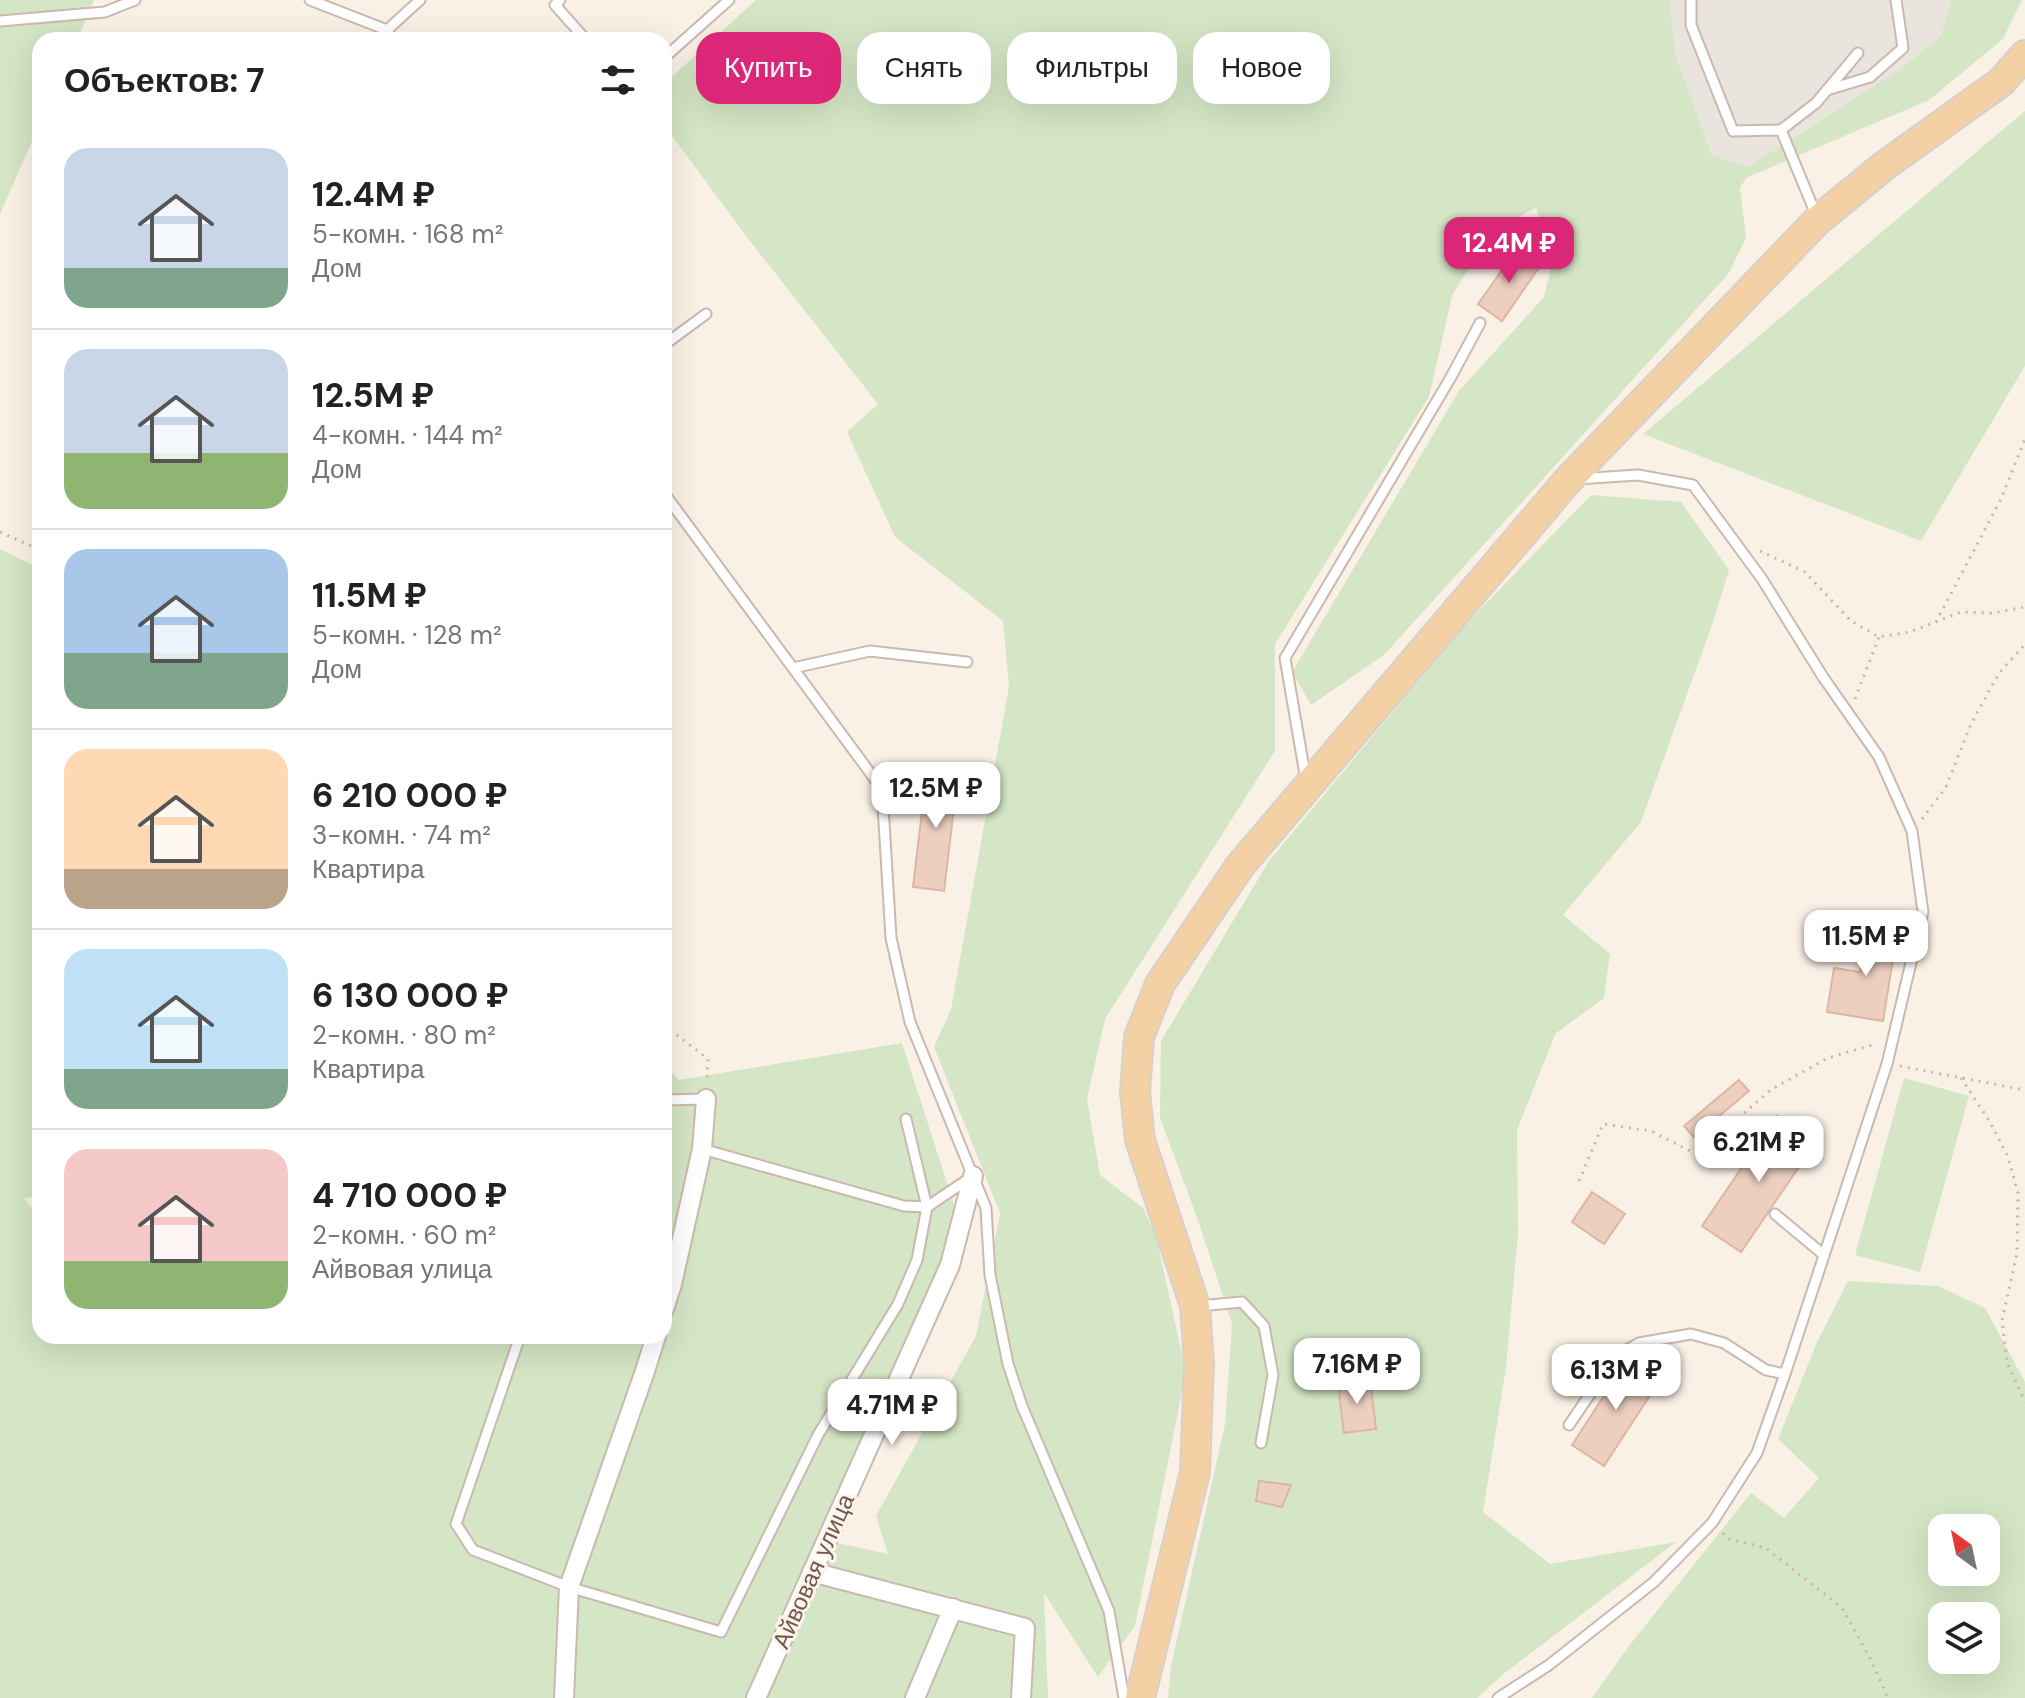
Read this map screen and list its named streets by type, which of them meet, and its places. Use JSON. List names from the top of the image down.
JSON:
{
  "streets": {
    "street": ["Айвовая улица"]
  },
  "north": "top left",
  "page": {
    "chip": [
      "Купить",
      "Снять",
      "Фильтры",
      "Новое"
    ],
    "heading": "Объектов: 7",
    "list": [
      {
        "name": "12.4M ₽",
        "note": "5-комн. · 168 m² · Дом"
      },
      {
        "name": "12.5M ₽",
        "note": "4-комн. · 144 m² · Дом"
      },
      {
        "name": "11.5M ₽",
        "note": "5-комн. · 128 m² · Дом"
      },
      {
        "name": "6 210 000 ₽",
        "note": "3-комн. · 74 m² · Квартира"
      },
      {
        "name": "6 130 000 ₽",
        "note": "2-комн. · 80 m² · Квартира"
      },
      {
        "name": "4 710 000 ₽",
        "note": "2-комн. · 60 m² · Айвовая улица"
      }
    ],
    "price": [
      "12.4M ₽",
      "12.5M ₽",
      "11.5M ₽",
      "6.21M ₽",
      "7.16M ₽",
      "6.13M ₽",
      "4.71M ₽"
    ]
  }
}
